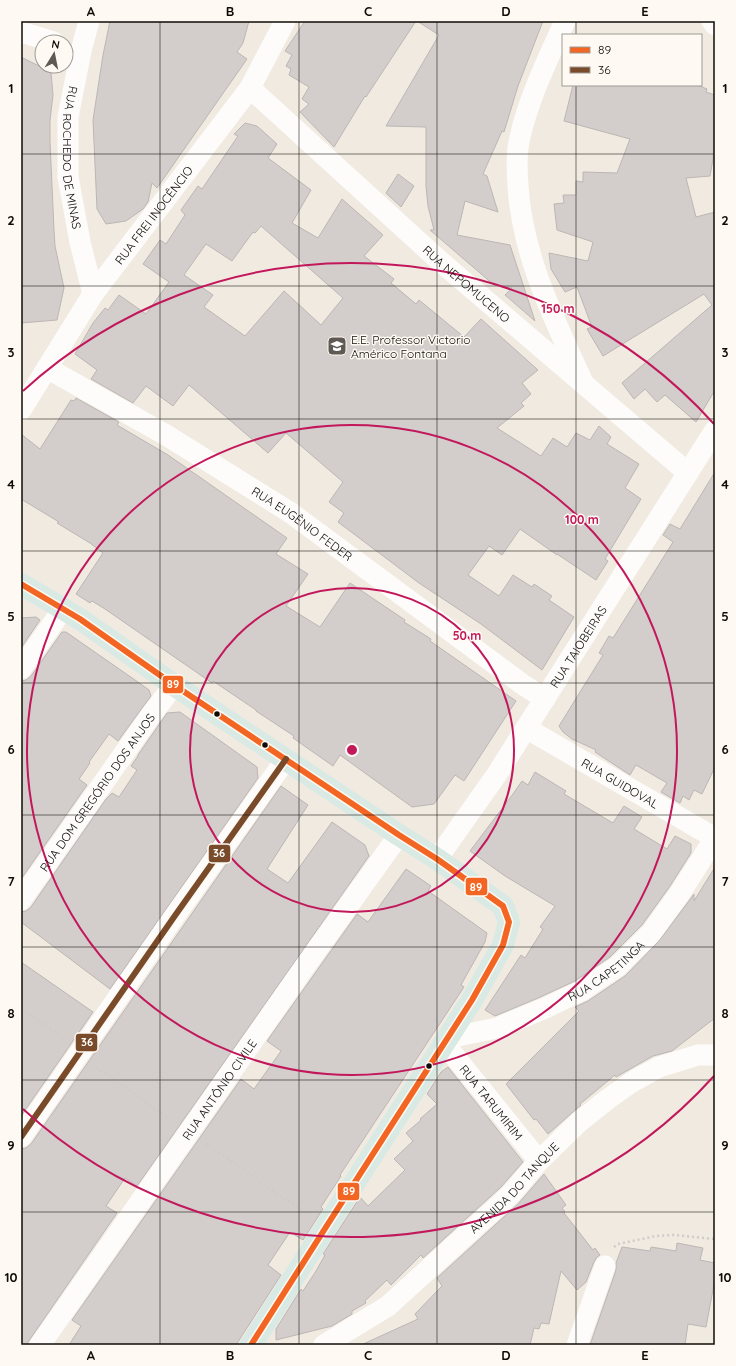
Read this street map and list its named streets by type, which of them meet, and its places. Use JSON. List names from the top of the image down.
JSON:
{
  "streets": {
    "street": [
      "RUA ROCHEDO DE MINAS",
      "RUA FREI INOCÊNCIO",
      "RUA NEPOMUCENO",
      "RUA EUGÊNIO FEDER",
      "RUA TAIOBEIRAS",
      "RUA GUIDOVAL",
      "RUA DOM GREGÓRIO DOS ANJOS",
      "RUA CAPETINGA",
      "RUA ANTÔNIO CIVILE",
      "RUA TARUMIRIM",
      "AVENIDA DO TANQUE"
    ]
  },
  "crossings": [
    ["RUA ROCHEDO DE MINAS", "RUA FREI INOCÊNCIO"],
    ["RUA FREI INOCÊNCIO", "RUA NEPOMUCENO"],
    ["RUA FREI INOCÊNCIO", "RUA EUGÊNIO FEDER"],
    ["RUA NEPOMUCENO", "RUA TAIOBEIRAS"],
    ["RUA EUGÊNIO FEDER", "RUA TAIOBEIRAS"],
    ["RUA TAIOBEIRAS", "RUA GUIDOVAL"],
    ["RUA GUIDOVAL", "RUA CAPETINGA"],
    ["RUA CAPETINGA", "RUA TARUMIRIM"],
    ["RUA TARUMIRIM", "AVENIDA DO TANQUE"]
  ],
  "places": {
    "school or university": ["E.E. Professor Victorio Américo Fontana"]
  },
  "lines": ["transit line 89", "transit line 36"],
  "legend": ["89", "36"],
  "north": "top",
  "grid": {
    "columns": [
      "A",
      "B",
      "C",
      "D",
      "E"
    ],
    "rows": [
      "1",
      "2",
      "3",
      "4",
      "5",
      "6",
      "7",
      "8",
      "9",
      "10"
    ]
  },
  "rings": ["150 m", "100 m", "50 m"]
}
